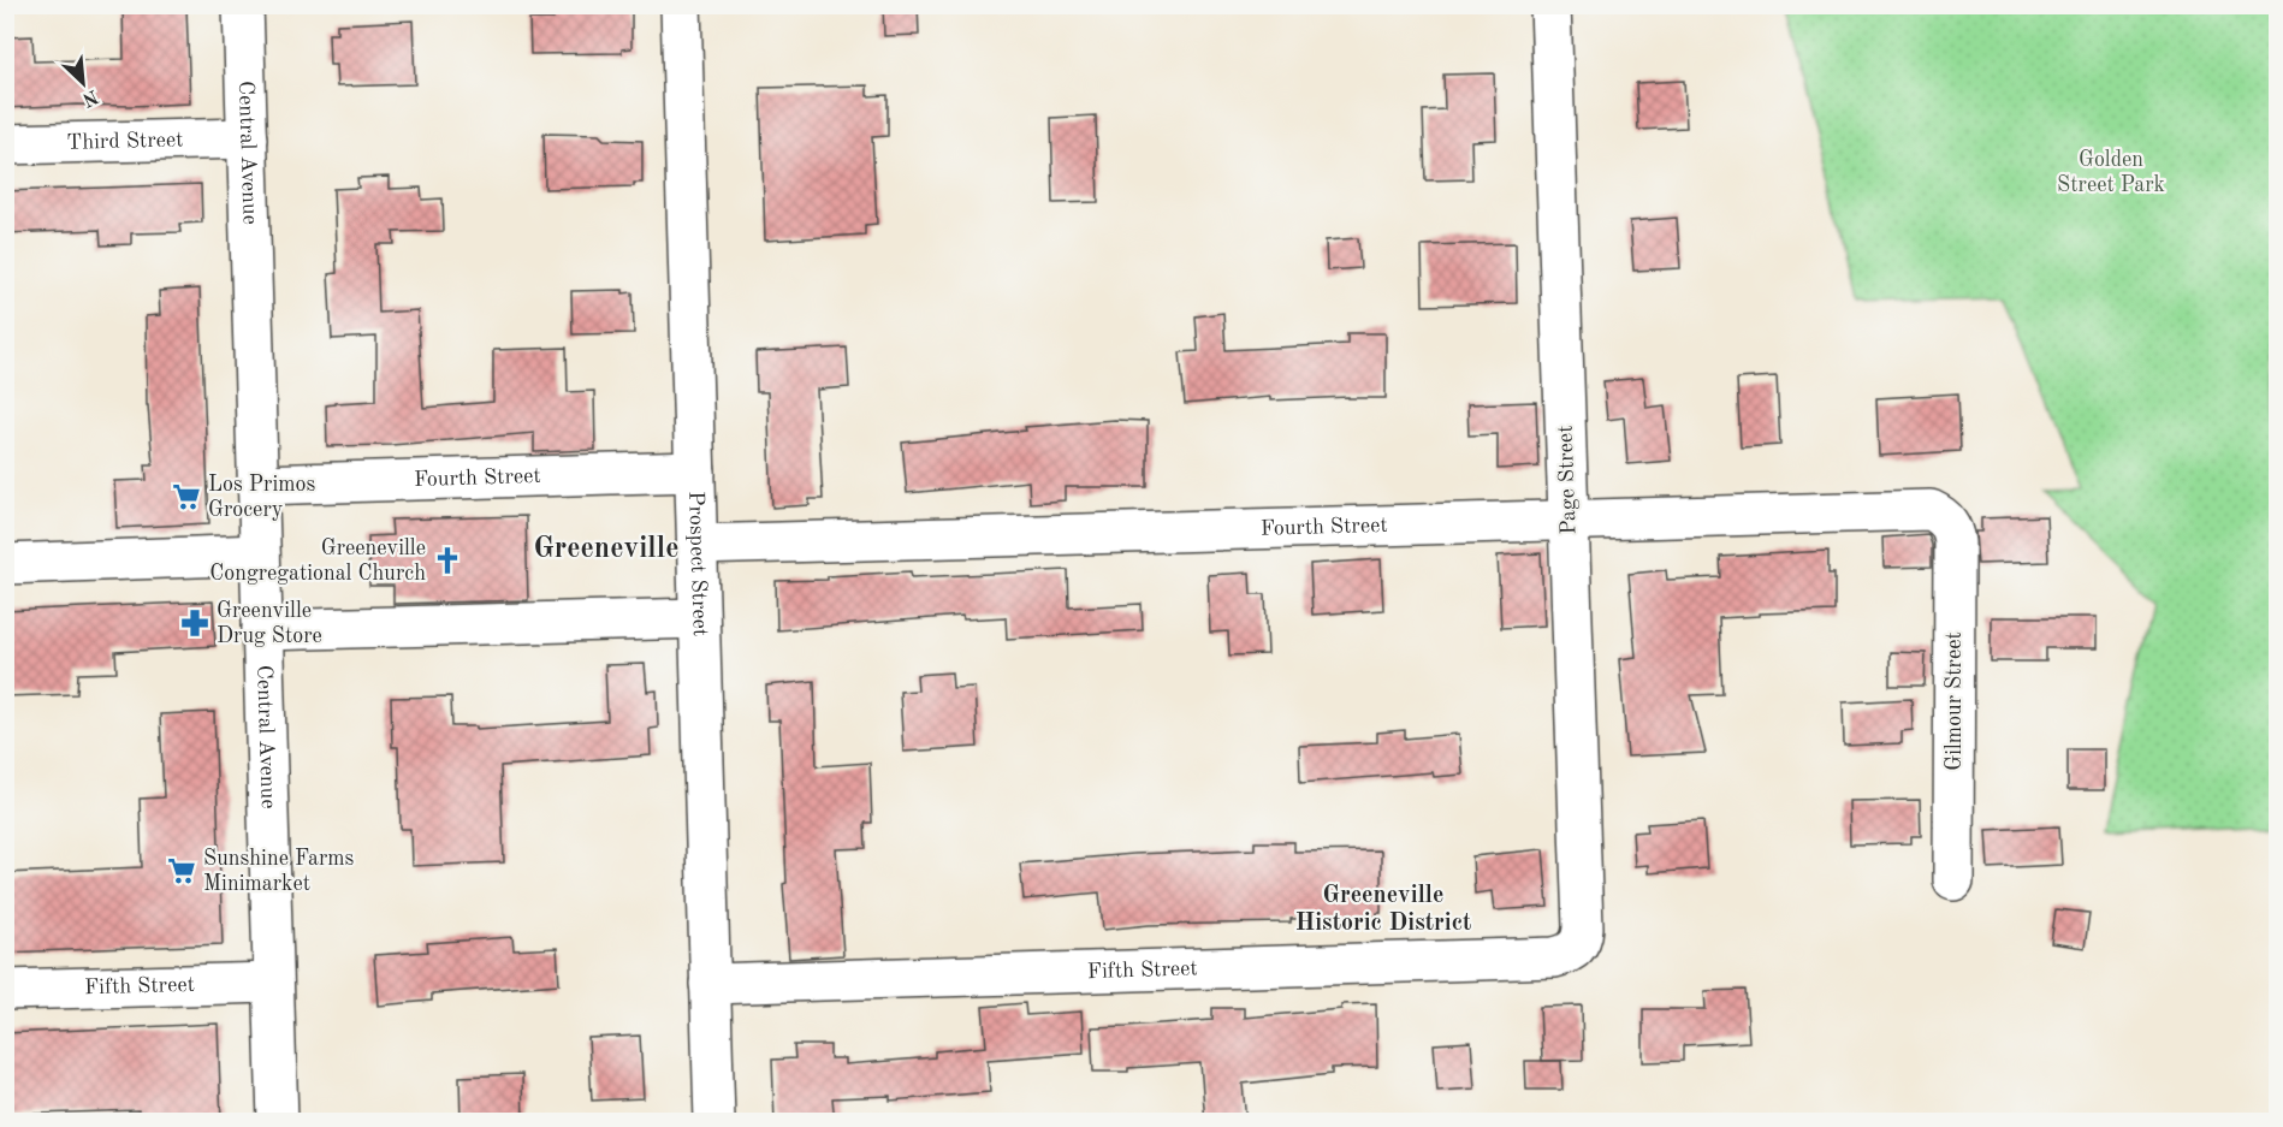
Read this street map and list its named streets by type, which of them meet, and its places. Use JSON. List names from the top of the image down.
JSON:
{
  "streets": {
    "street": [
      "Third Street",
      "Central Avenue",
      "Fourth Street",
      "Page Street",
      "Prospect Street",
      "Gilmour Street",
      "Fifth Street"
    ]
  },
  "crossings": [
    ["Third Street", "Central Avenue"],
    ["Central Avenue", "Fourth Street"],
    ["Central Avenue", "Fifth Street"],
    ["Fourth Street", "Page Street"],
    ["Fourth Street", "Prospect Street"],
    ["Fourth Street", "Gilmour Street"],
    ["Page Street", "Fifth Street"],
    ["Prospect Street", "Fifth Street"]
  ],
  "districts": ["Greeneville", "Greeneville Historic District"],
  "parks": ["Golden Street Park"],
  "places": {
    "supermarket": ["Los Primos Grocery", "Sunshine Farms Minimarket"],
    "church": ["Greeneville Congregational Church"],
    "pharmacy": ["Greenville Drug Store"]
  },
  "north": "bottom right"
}
